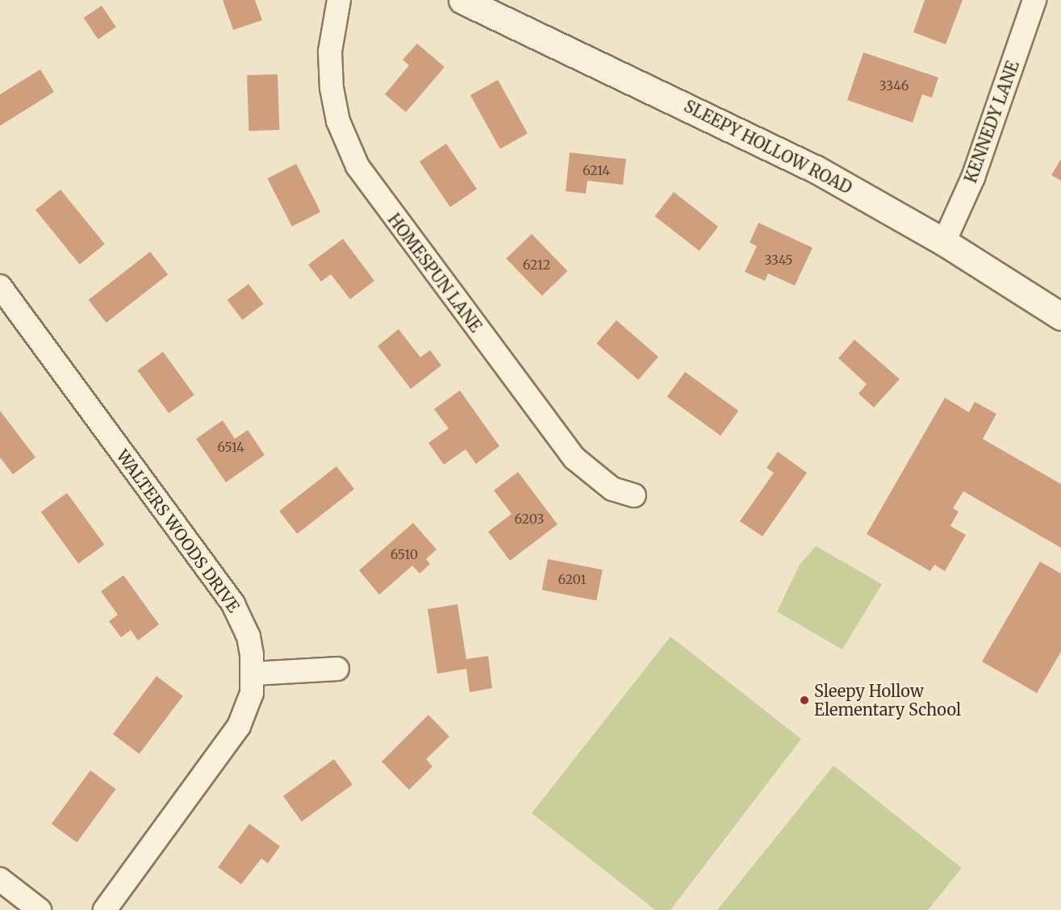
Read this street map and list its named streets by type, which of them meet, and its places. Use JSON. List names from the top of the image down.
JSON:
{
  "streets": {
    "main road": ["SLEEPY HOLLOW ROAD"],
    "street": ["KENNEDY LANE", "HOMESPUN LANE", "WALTERS WOODS DRIVE"]
  },
  "crossings": [
    ["KENNEDY LANE", "SLEEPY HOLLOW ROAD"]
  ],
  "places": ["Sleepy Hollow Elementary School"],
  "house_numbers": [
    "3346",
    "6214",
    "3345",
    "6212",
    "6514",
    "6203",
    "6510",
    "6201"
  ]
}
